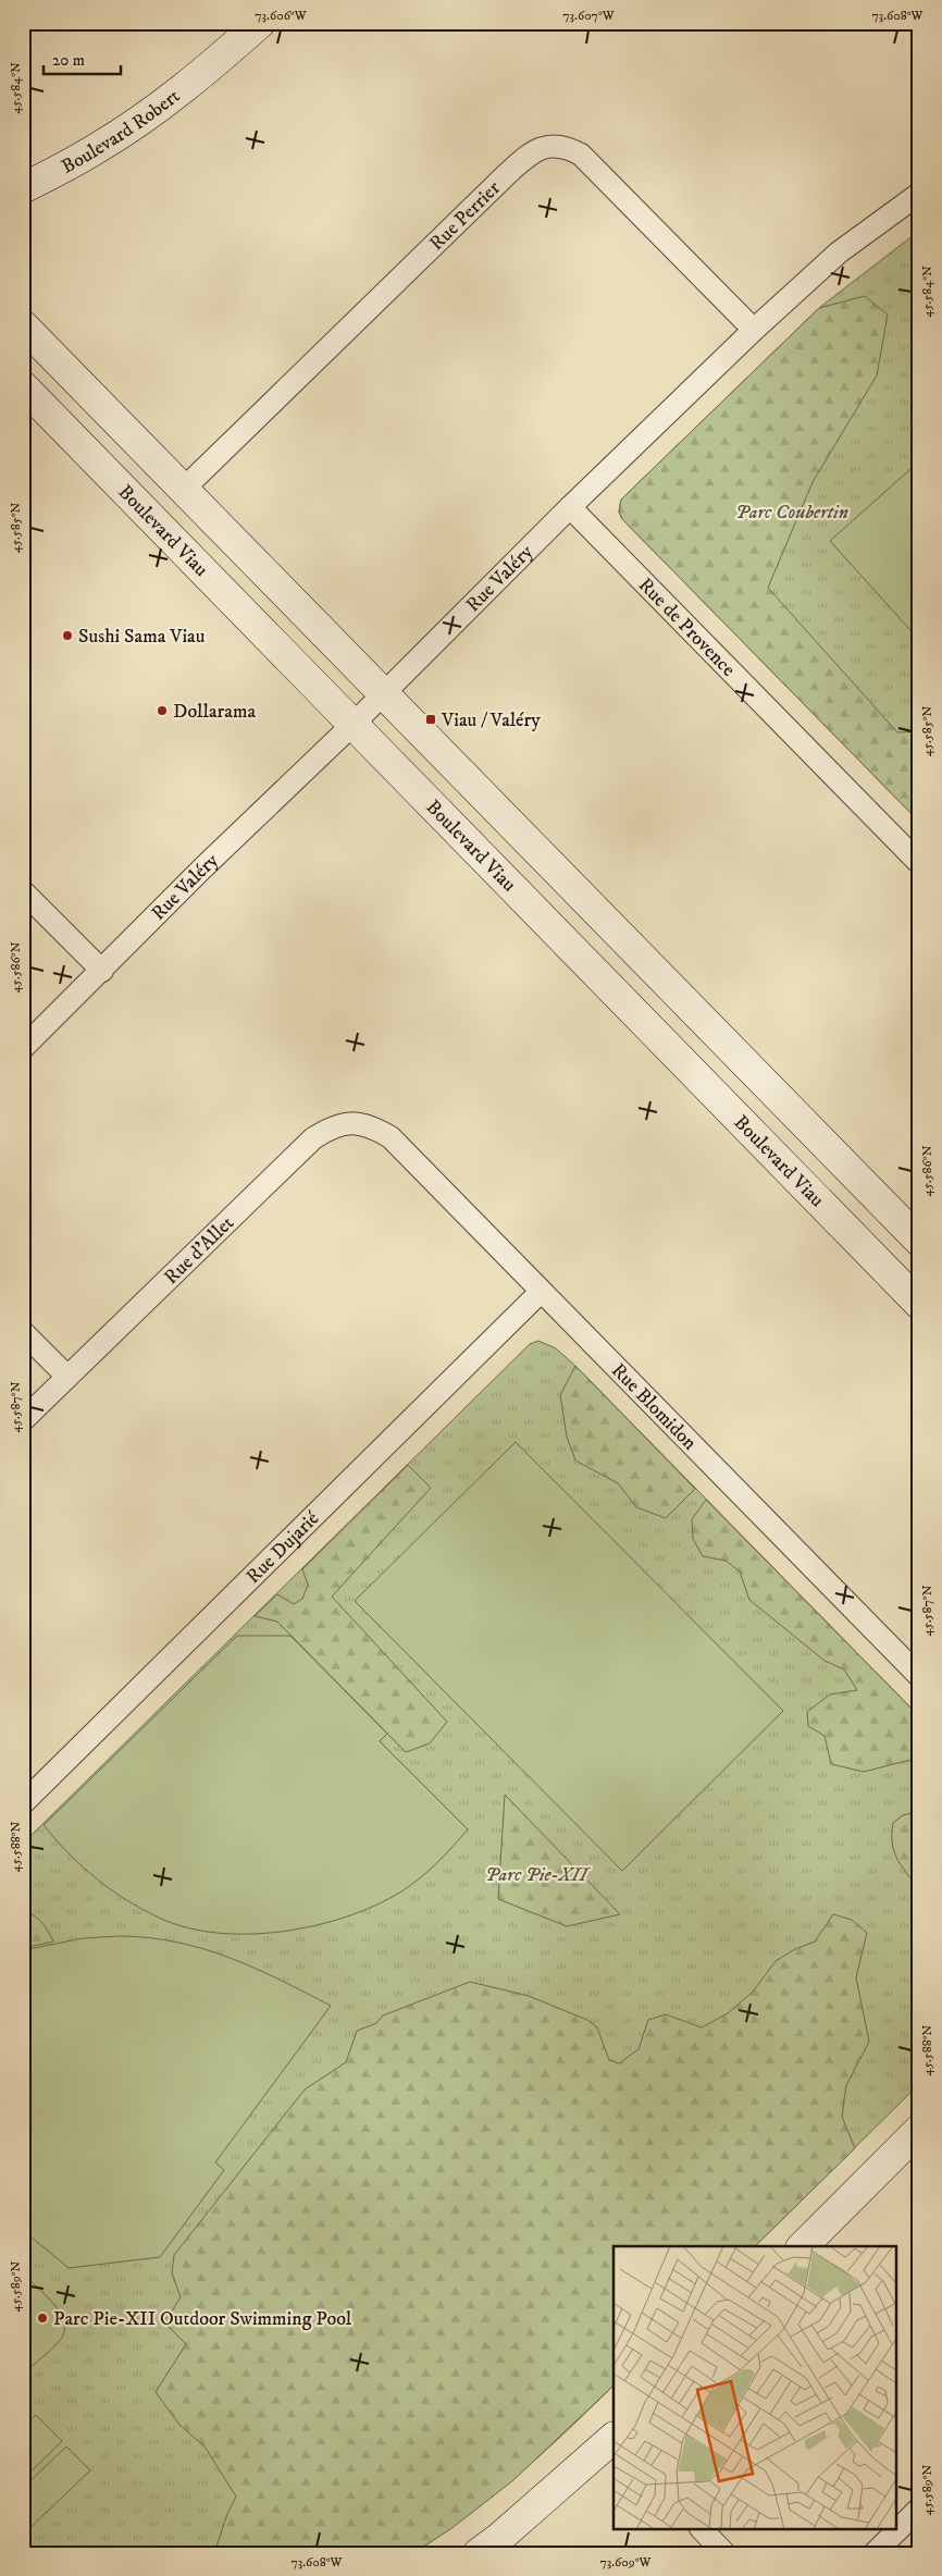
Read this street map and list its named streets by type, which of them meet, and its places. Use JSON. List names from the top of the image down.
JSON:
{
  "streets": {
    "main road": ["Boulevard Robert", "Boulevard Viau"],
    "street": [
      "Rue Perrier",
      "Rue Valéry",
      "Rue de Provence",
      "Rue d'Allet",
      "Rue Blomidon",
      "Rue Dujarié"
    ]
  },
  "crossings": [
    ["Rue Perrier", "Rue Valéry"],
    ["Boulevard Viau", "Rue Valéry"],
    ["Rue Valéry", "Rue de Provence"],
    ["Rue d'Allet", "Rue Blomidon"],
    ["Rue Blomidon", "Rue Dujarié"]
  ],
  "parks": ["Parc Coubertin", "Parc Pie-XII"],
  "places": {
    "other": ["Sushi Sama Viau", "Dollarama", "Parc Pie-XII Outdoor Swimming Pool"],
    "transit": ["Viau / Valéry"]
  },
  "scale_bar": "20 m",
  "coordinates": [
    "73.606°W",
    "73.607°W",
    "73.608°W",
    "45.584°N",
    "45.585°N",
    "45.586°N",
    "45.587°N",
    "45.588°N",
    "45.589°N",
    "73.609°W"
  ]
}
